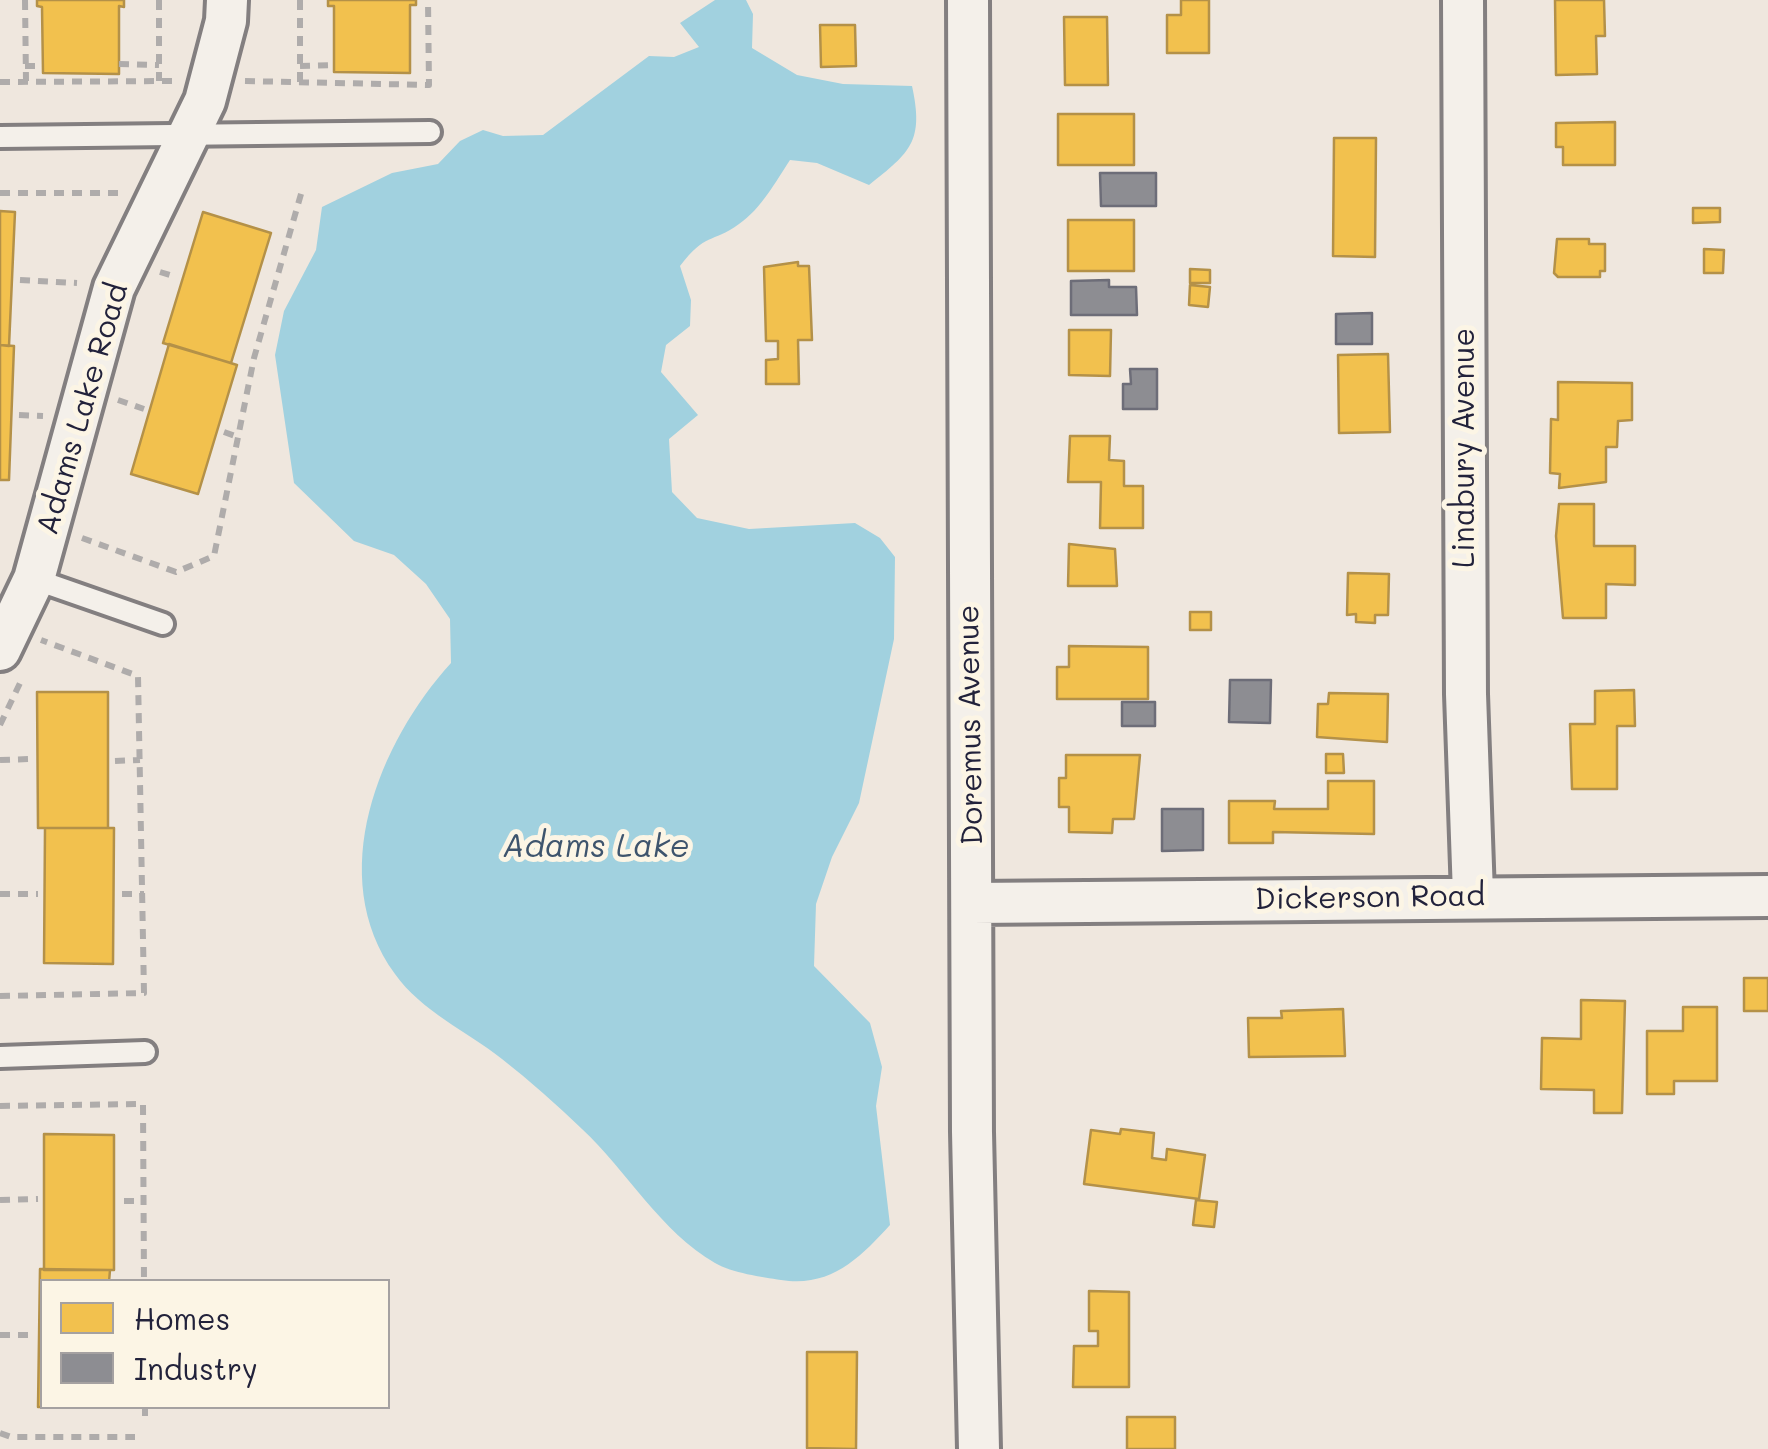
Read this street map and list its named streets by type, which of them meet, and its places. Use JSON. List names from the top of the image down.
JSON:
{
  "streets": {
    "street": [
      "Adams Lake Road",
      "Linabury Avenue",
      "Doremus Avenue",
      "Dickerson Road"
    ]
  },
  "crossings": [
    ["Linabury Avenue", "Dickerson Road"],
    ["Doremus Avenue", "Dickerson Road"]
  ],
  "water": ["Adams Lake"],
  "legend": ["Homes", "Industry"]
}
